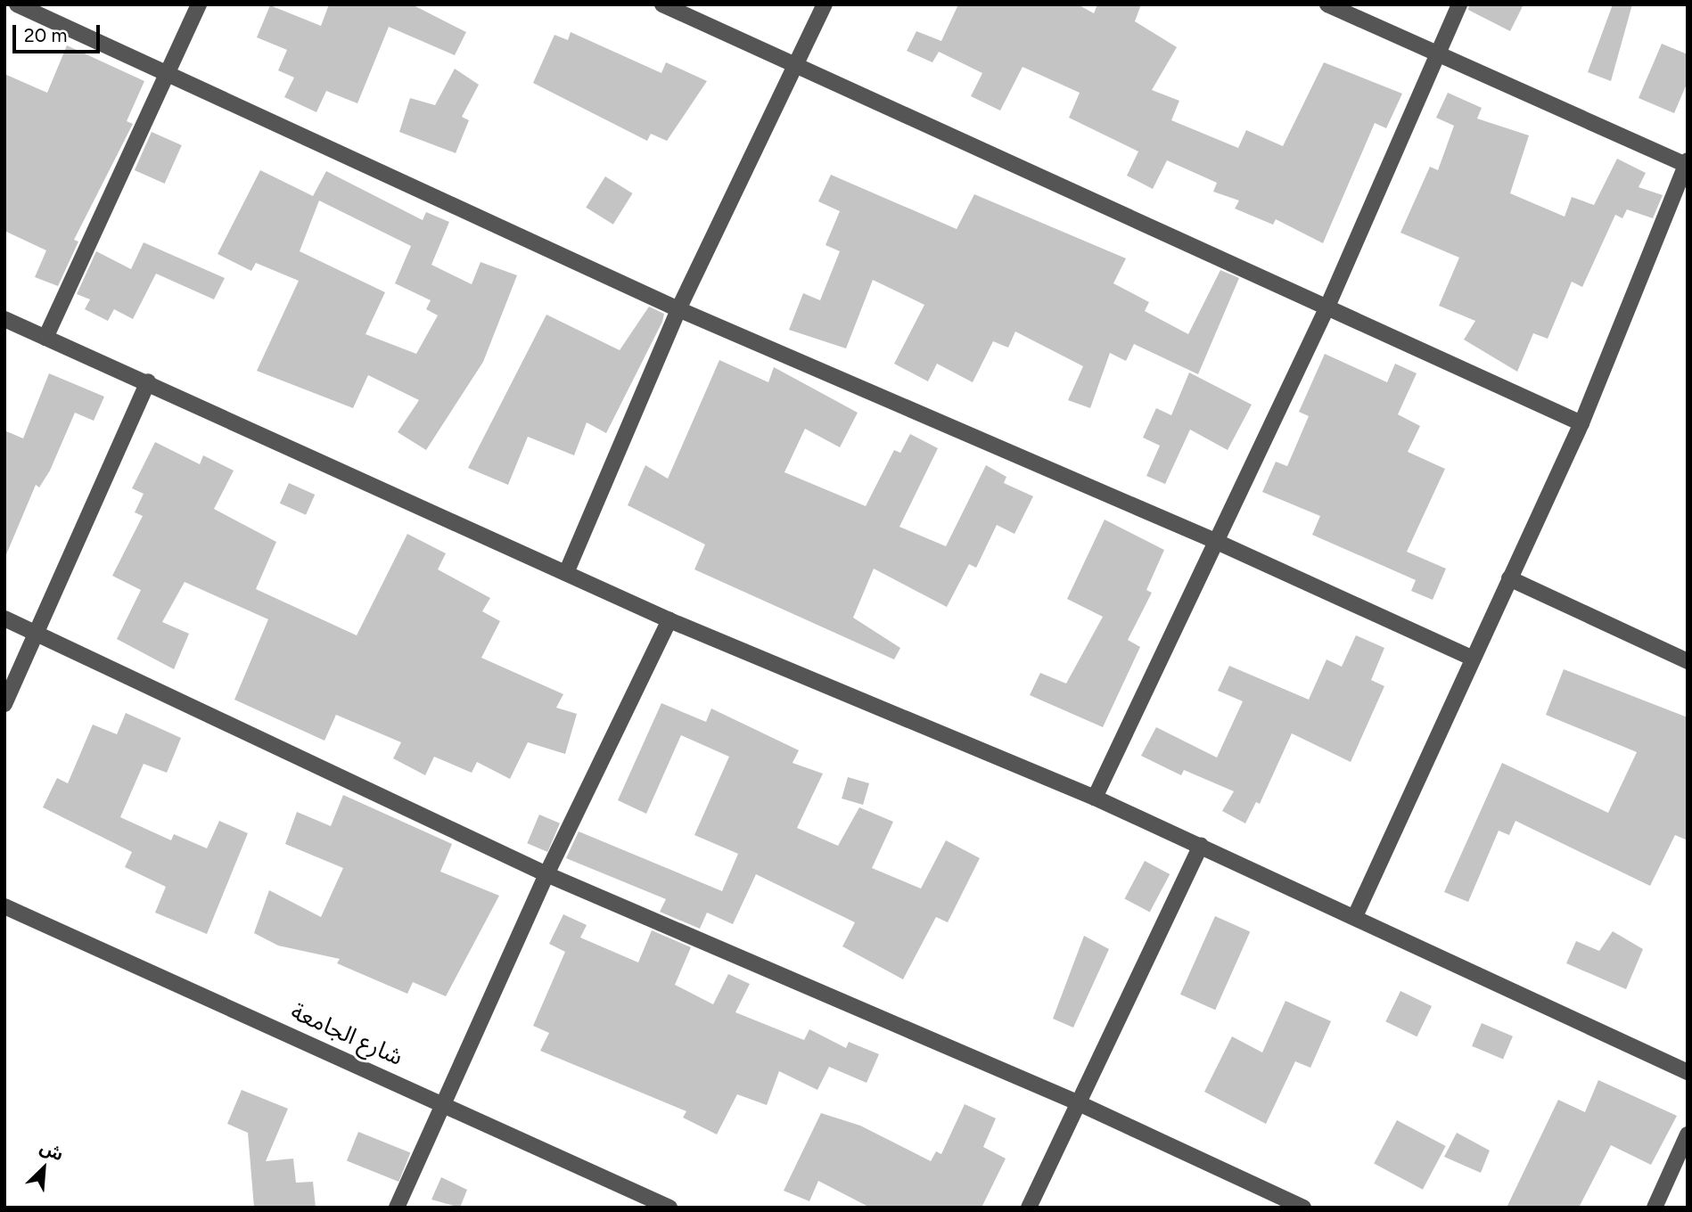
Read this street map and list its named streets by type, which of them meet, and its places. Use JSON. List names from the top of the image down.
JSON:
{
  "streets": {
    "street": ["شارع الجامعة"]
  },
  "scale_bar": "20 m",
  "north": "top right"
}
